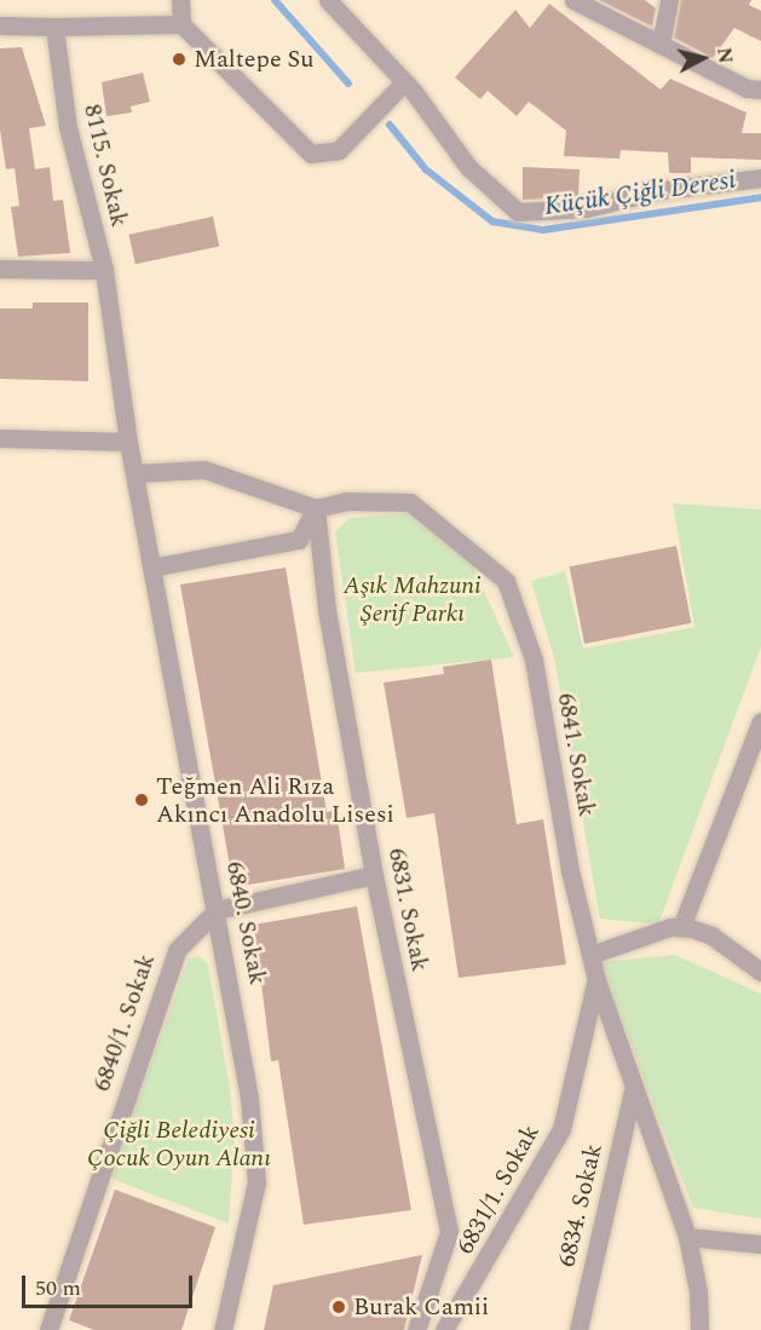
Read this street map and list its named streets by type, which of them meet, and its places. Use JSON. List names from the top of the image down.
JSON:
{
  "streets": {
    "street": [
      "8115. Sokak",
      "6841. Sokak",
      "6831. Sokak",
      "6840. Sokak",
      "6840/1. Sokak",
      "6831/1. Sokak",
      "6834. Sokak"
    ]
  },
  "crossings": [
    ["8115. Sokak", "6840. Sokak"],
    ["6841. Sokak", "6831. Sokak"],
    ["6841. Sokak", "6831/1. Sokak"],
    ["6841. Sokak", "6834. Sokak"],
    ["6840. Sokak", "6840/1. Sokak"]
  ],
  "water": ["Küçük Çiğli Deresi"],
  "parks": ["Aşık Mahzuni Şerif Parkı", "Çiğli Belediyesi Çocuk Oyun Alanı"],
  "places": ["Maltepe Su", "Teğmen Ali Rıza Akıncı Anadolu Lisesi", "Burak Camii"],
  "scale_bar": "50 m",
  "north": "right"
}
